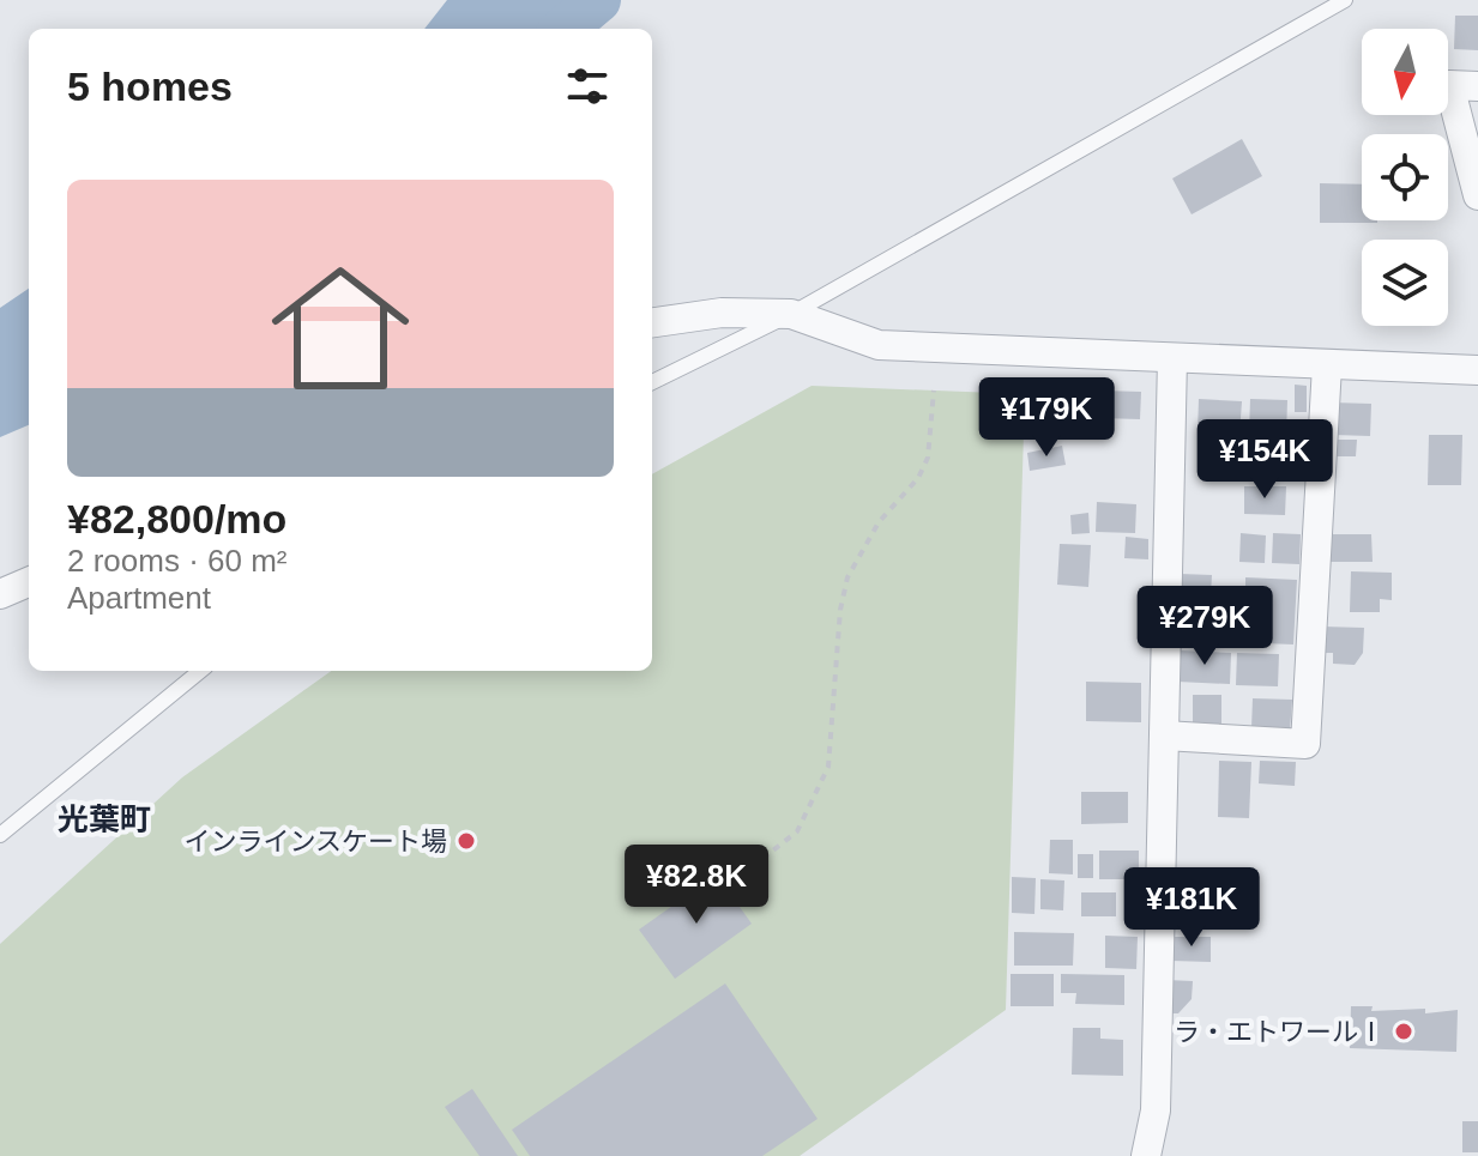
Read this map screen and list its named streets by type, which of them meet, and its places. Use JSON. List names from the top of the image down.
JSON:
{
  "districts": ["光葉町"],
  "places": ["インラインスケート場", "ラ・エトワールⅠ"],
  "north": "bottom",
  "page": {
    "heading": "5 homes",
    "list": [
      {
        "name": "¥82,800/mo",
        "note": "2 rooms · 60 m² · Apartment"
      }
    ],
    "price": [
      "¥179K",
      "¥154K",
      "¥279K",
      "¥82.8K",
      "¥181K"
    ]
  }
}
